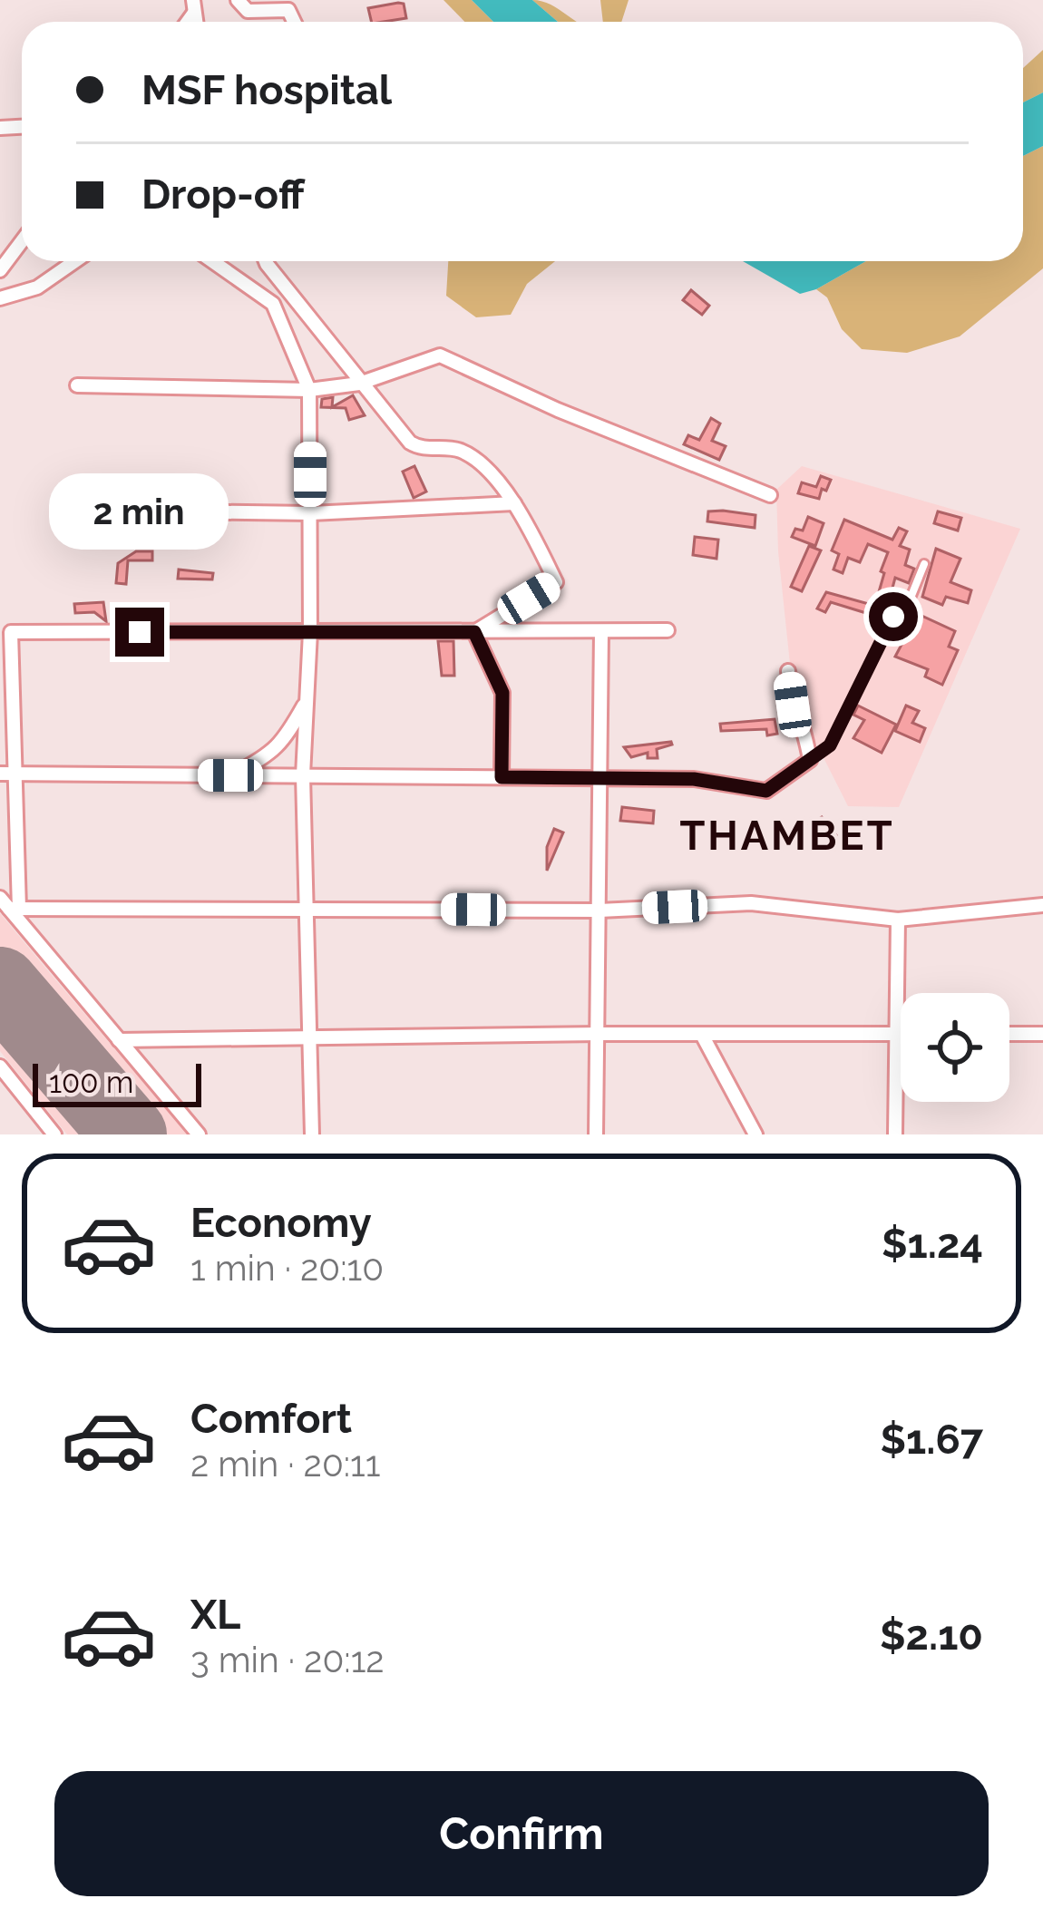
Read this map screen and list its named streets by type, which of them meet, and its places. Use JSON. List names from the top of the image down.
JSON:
{
  "districts": ["THAMBET"],
  "scale_bar": "100 m",
  "page": {
    "banner": ["MSF hospital", "Drop-off"],
    "bubble": "2 min",
    "scale": "100 m",
    "list": [
      {
        "name": "Economy",
        "note": "1 min · 20:10",
        "value": "$1.24"
      },
      {
        "name": "Comfort",
        "note": "2 min · 20:11",
        "value": "$1.67"
      },
      {
        "name": "XL",
        "note": "3 min · 20:12",
        "value": "$2.10"
      }
    ],
    "buttons": "Confirm"
  }
}
